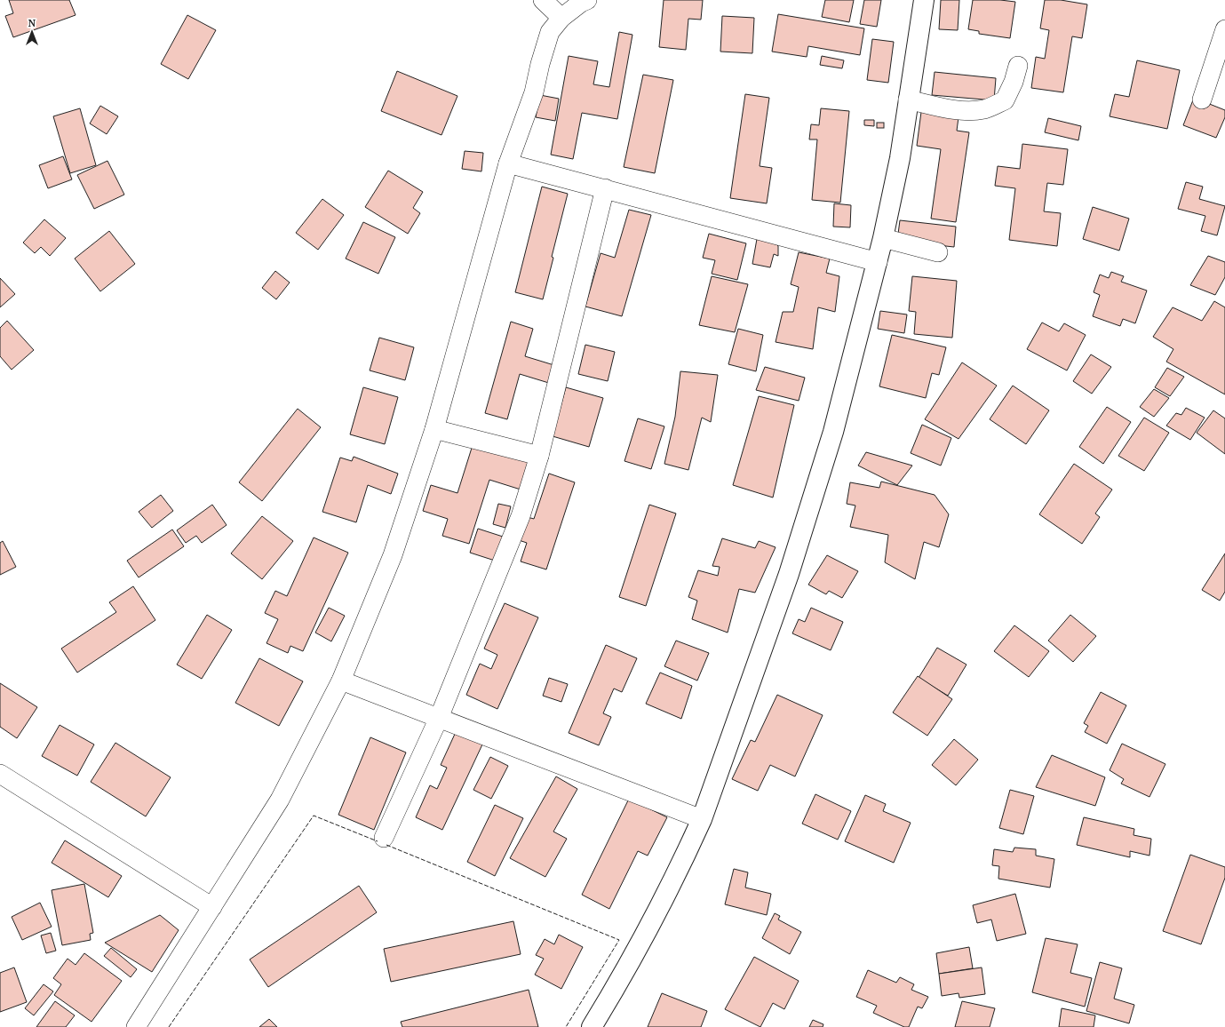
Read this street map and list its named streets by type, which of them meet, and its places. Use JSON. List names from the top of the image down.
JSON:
{
  "north": "top"
}
